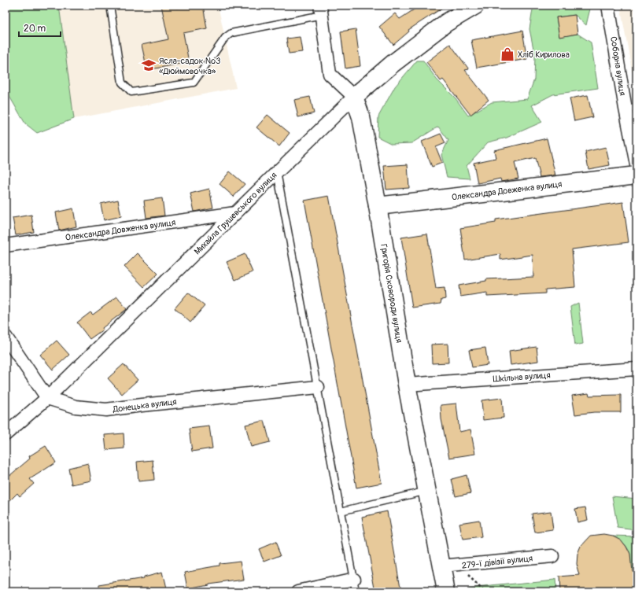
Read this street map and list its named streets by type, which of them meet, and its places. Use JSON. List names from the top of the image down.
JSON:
{
  "streets": {
    "street": [
      "Соборна вулиця",
      "Олександра Довженка вулиця",
      "Михайла Грушевського вулиця",
      "Григорія Сковороди вулиця",
      "Шкільна вулиця",
      "Донецька вулиця",
      "279-ї дівізії вулиця"
    ]
  },
  "crossings": [
    ["Олександра Довженка вулиця", "Михайла Грушевського вулиця"],
    ["Олександра Довженка вулиця", "Григорія Сковороди вулиця"],
    ["Михайла Грушевського вулиця", "Григорія Сковороди вулиця"],
    ["Михайла Грушевського вулиця", "Донецька вулиця"],
    ["Григорія Сковороди вулиця", "Шкільна вулиця"],
    ["Григорія Сковороди вулиця", "279-ї дівізії вулиця"]
  ],
  "places": {
    "shop": ["Хліб Кирилова"],
    "school or university": ["Ясла-садок №3 «Дюймовочка»"]
  },
  "scale_bar": "20 m"
}
